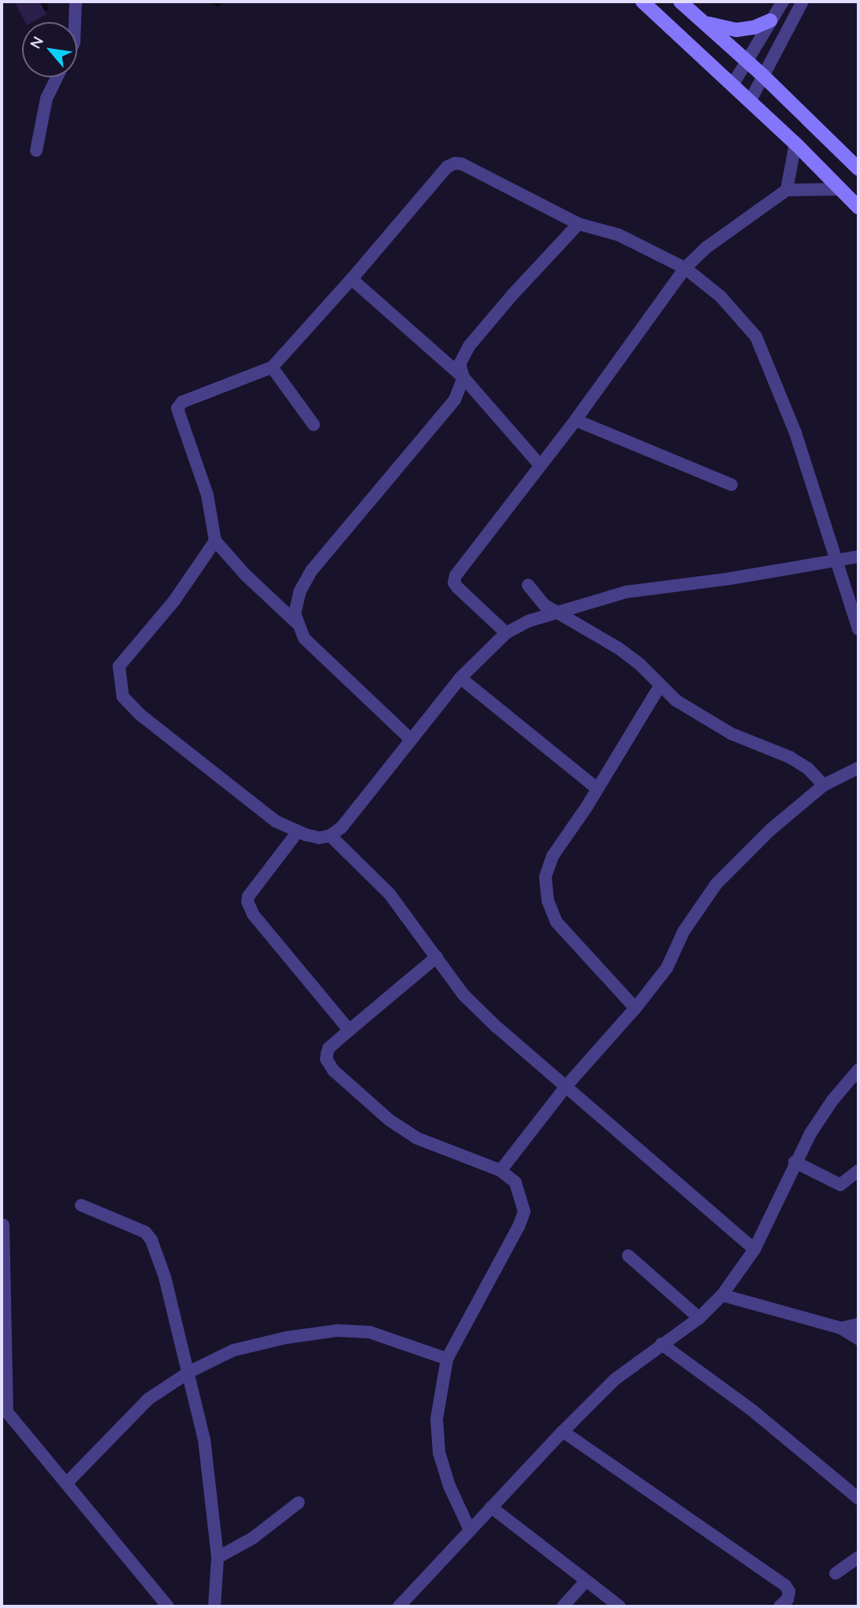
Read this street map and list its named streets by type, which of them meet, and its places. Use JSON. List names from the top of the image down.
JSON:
{
  "north": "top left"
}
